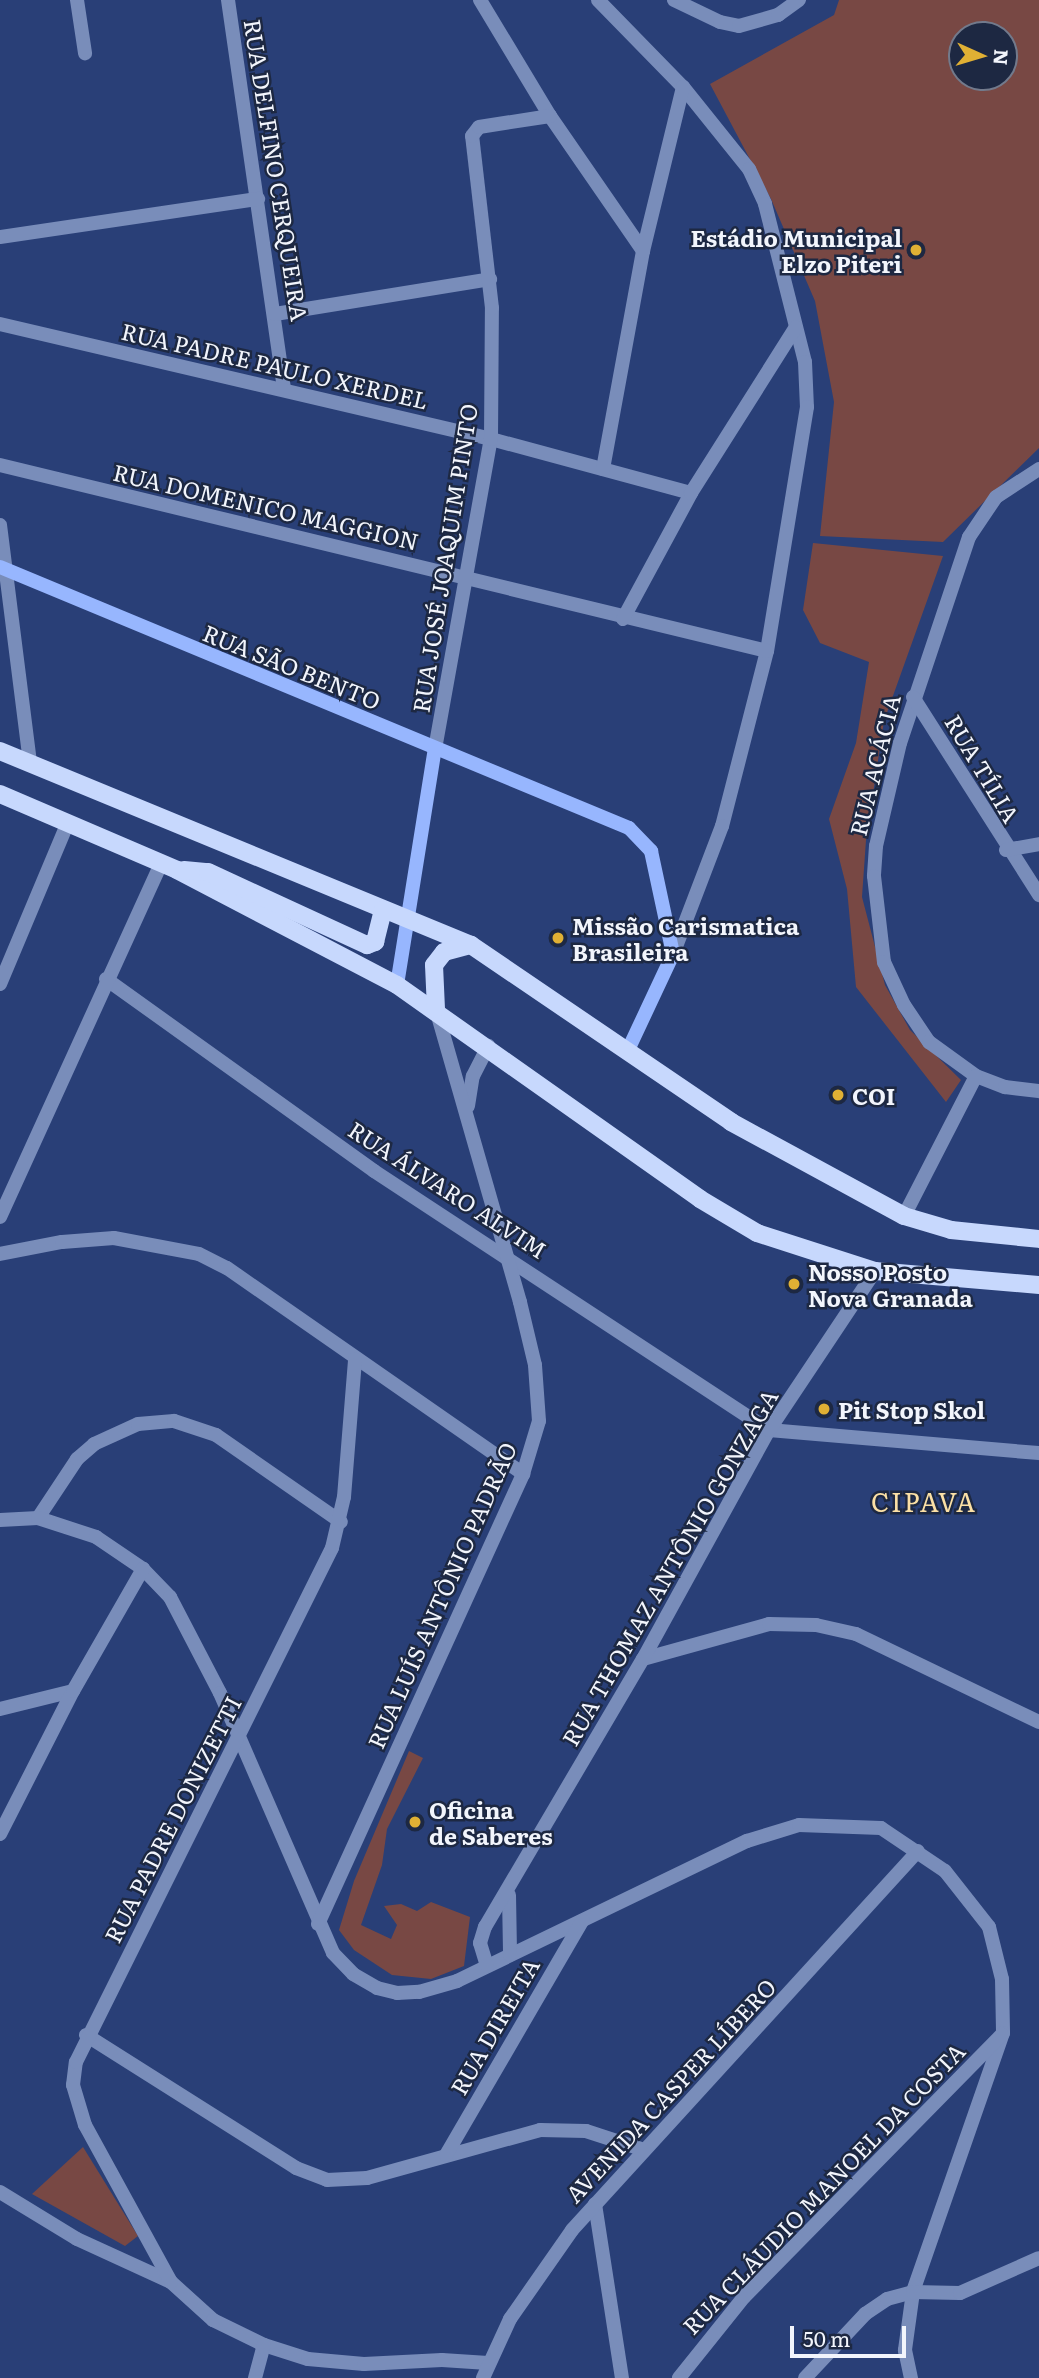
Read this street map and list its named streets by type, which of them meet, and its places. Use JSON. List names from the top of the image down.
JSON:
{
  "streets": {
    "street": [
      "RUA DELFINO CERQUEIRA",
      "RUA PADRE PAULO XERDEL",
      "RUA DOMENICO MAGGION",
      "RUA JOSÉ JOAQUIM PINTO",
      "RUA SÃO BENTO",
      "RUA ACÁCIA",
      "RUA TÍLIA",
      "RUA ÁLVARO ALVIM",
      "RUA THOMAZ ANTÔNIO GONZAGA",
      "RUA LUÍS ANTÔNIO PADRÃO",
      "RUA PADRE DONIZETTI",
      "RUA DIREITA",
      "AVENIDA CASPER LÍBERO",
      "RUA CLÁUDIO MANOEL DA COSTA"
    ]
  },
  "crossings": [
    ["RUA DELFINO CERQUEIRA", "RUA PADRE PAULO XERDEL"],
    ["RUA PADRE PAULO XERDEL", "RUA JOSÉ JOAQUIM PINTO"],
    ["RUA DOMENICO MAGGION", "RUA JOSÉ JOAQUIM PINTO"],
    ["RUA JOSÉ JOAQUIM PINTO", "RUA SÃO BENTO"],
    ["RUA ACÁCIA", "RUA TÍLIA"],
    ["RUA ÁLVARO ALVIM", "RUA THOMAZ ANTÔNIO GONZAGA"],
    ["RUA ÁLVARO ALVIM", "RUA LUÍS ANTÔNIO PADRÃO"]
  ],
  "districts": ["CIPAVA"],
  "places": [
    "Estádio Municipal Elzo Piteri",
    "Missão Carismatica Brasileira",
    "COI",
    "Nosso Posto Nova Granada",
    "Pit Stop Skol",
    "Oficina de Saberes"
  ],
  "scale_bar": "50 m",
  "north": "right"
}
